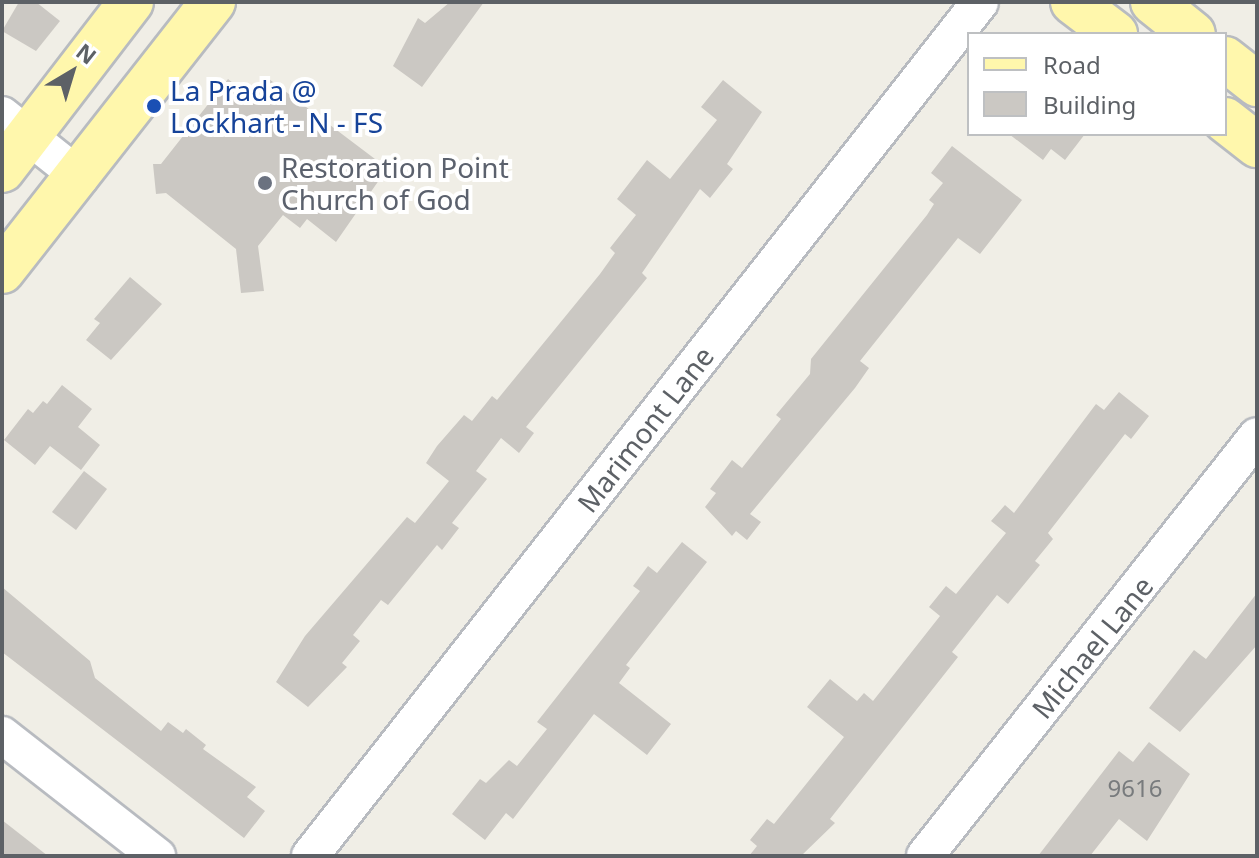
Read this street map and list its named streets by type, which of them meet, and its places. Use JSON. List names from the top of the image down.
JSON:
{
  "streets": {
    "street": ["Marimont Lane", "Michael Lane"]
  },
  "places": ["La Prada @ Lockhart - N - FS", "Restoration Point Church of God"],
  "house_numbers": ["9616"],
  "legend": ["Road", "Building"],
  "north": "top right"
}
